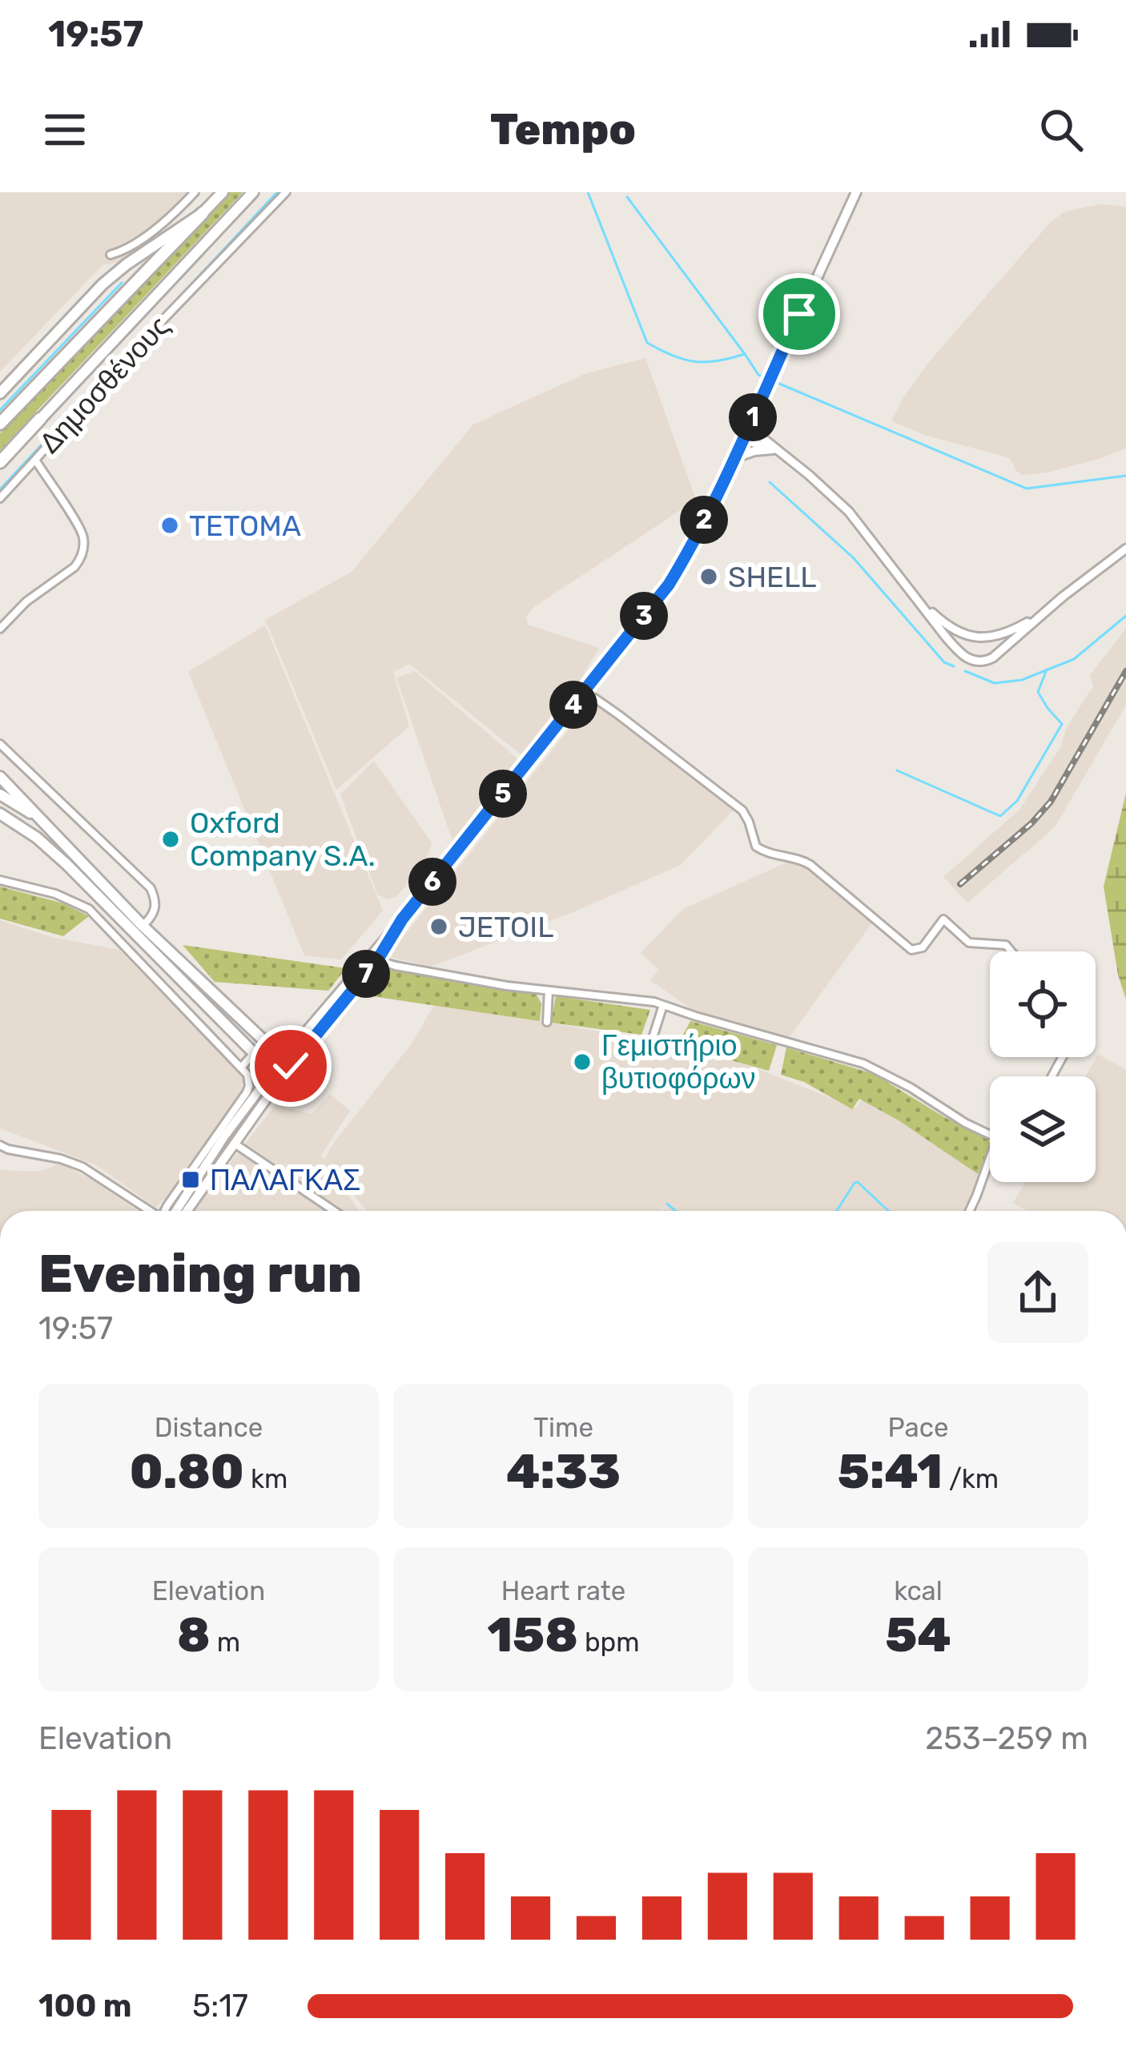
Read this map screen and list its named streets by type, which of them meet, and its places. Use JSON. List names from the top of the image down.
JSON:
{
  "streets": {
    "street": ["Δημοσθένους"]
  },
  "places": {
    "other": [
      "TETOMA",
      "SHELL",
      "Oxford Company S.A.",
      "JETOIL",
      "Γεμιστήριο βυτιοφόρων"
    ],
    "transit": ["ΠΑΛΑΓΚΑΣ"]
  },
  "page": {
    "status": "19:57",
    "header": "Tempo",
    "pins": [
      "1",
      "2",
      "3",
      "4",
      "5",
      "6",
      "7"
    ],
    "heading": ["Evening run", "19:57"],
    "stats": [
      ["Distance", "0.80 km"],
      ["Time", "4:33"],
      ["Pace", "5:41 /km"],
      ["Elevation", "8 m"],
      ["Heart rate", "158 bpm"],
      ["kcal", "54"]
    ],
    "chart": ["Elevation", "253–259 m"],
    "list": [
      {
        "name": "100 m",
        "note": "5:17"
      }
    ]
  }
}
